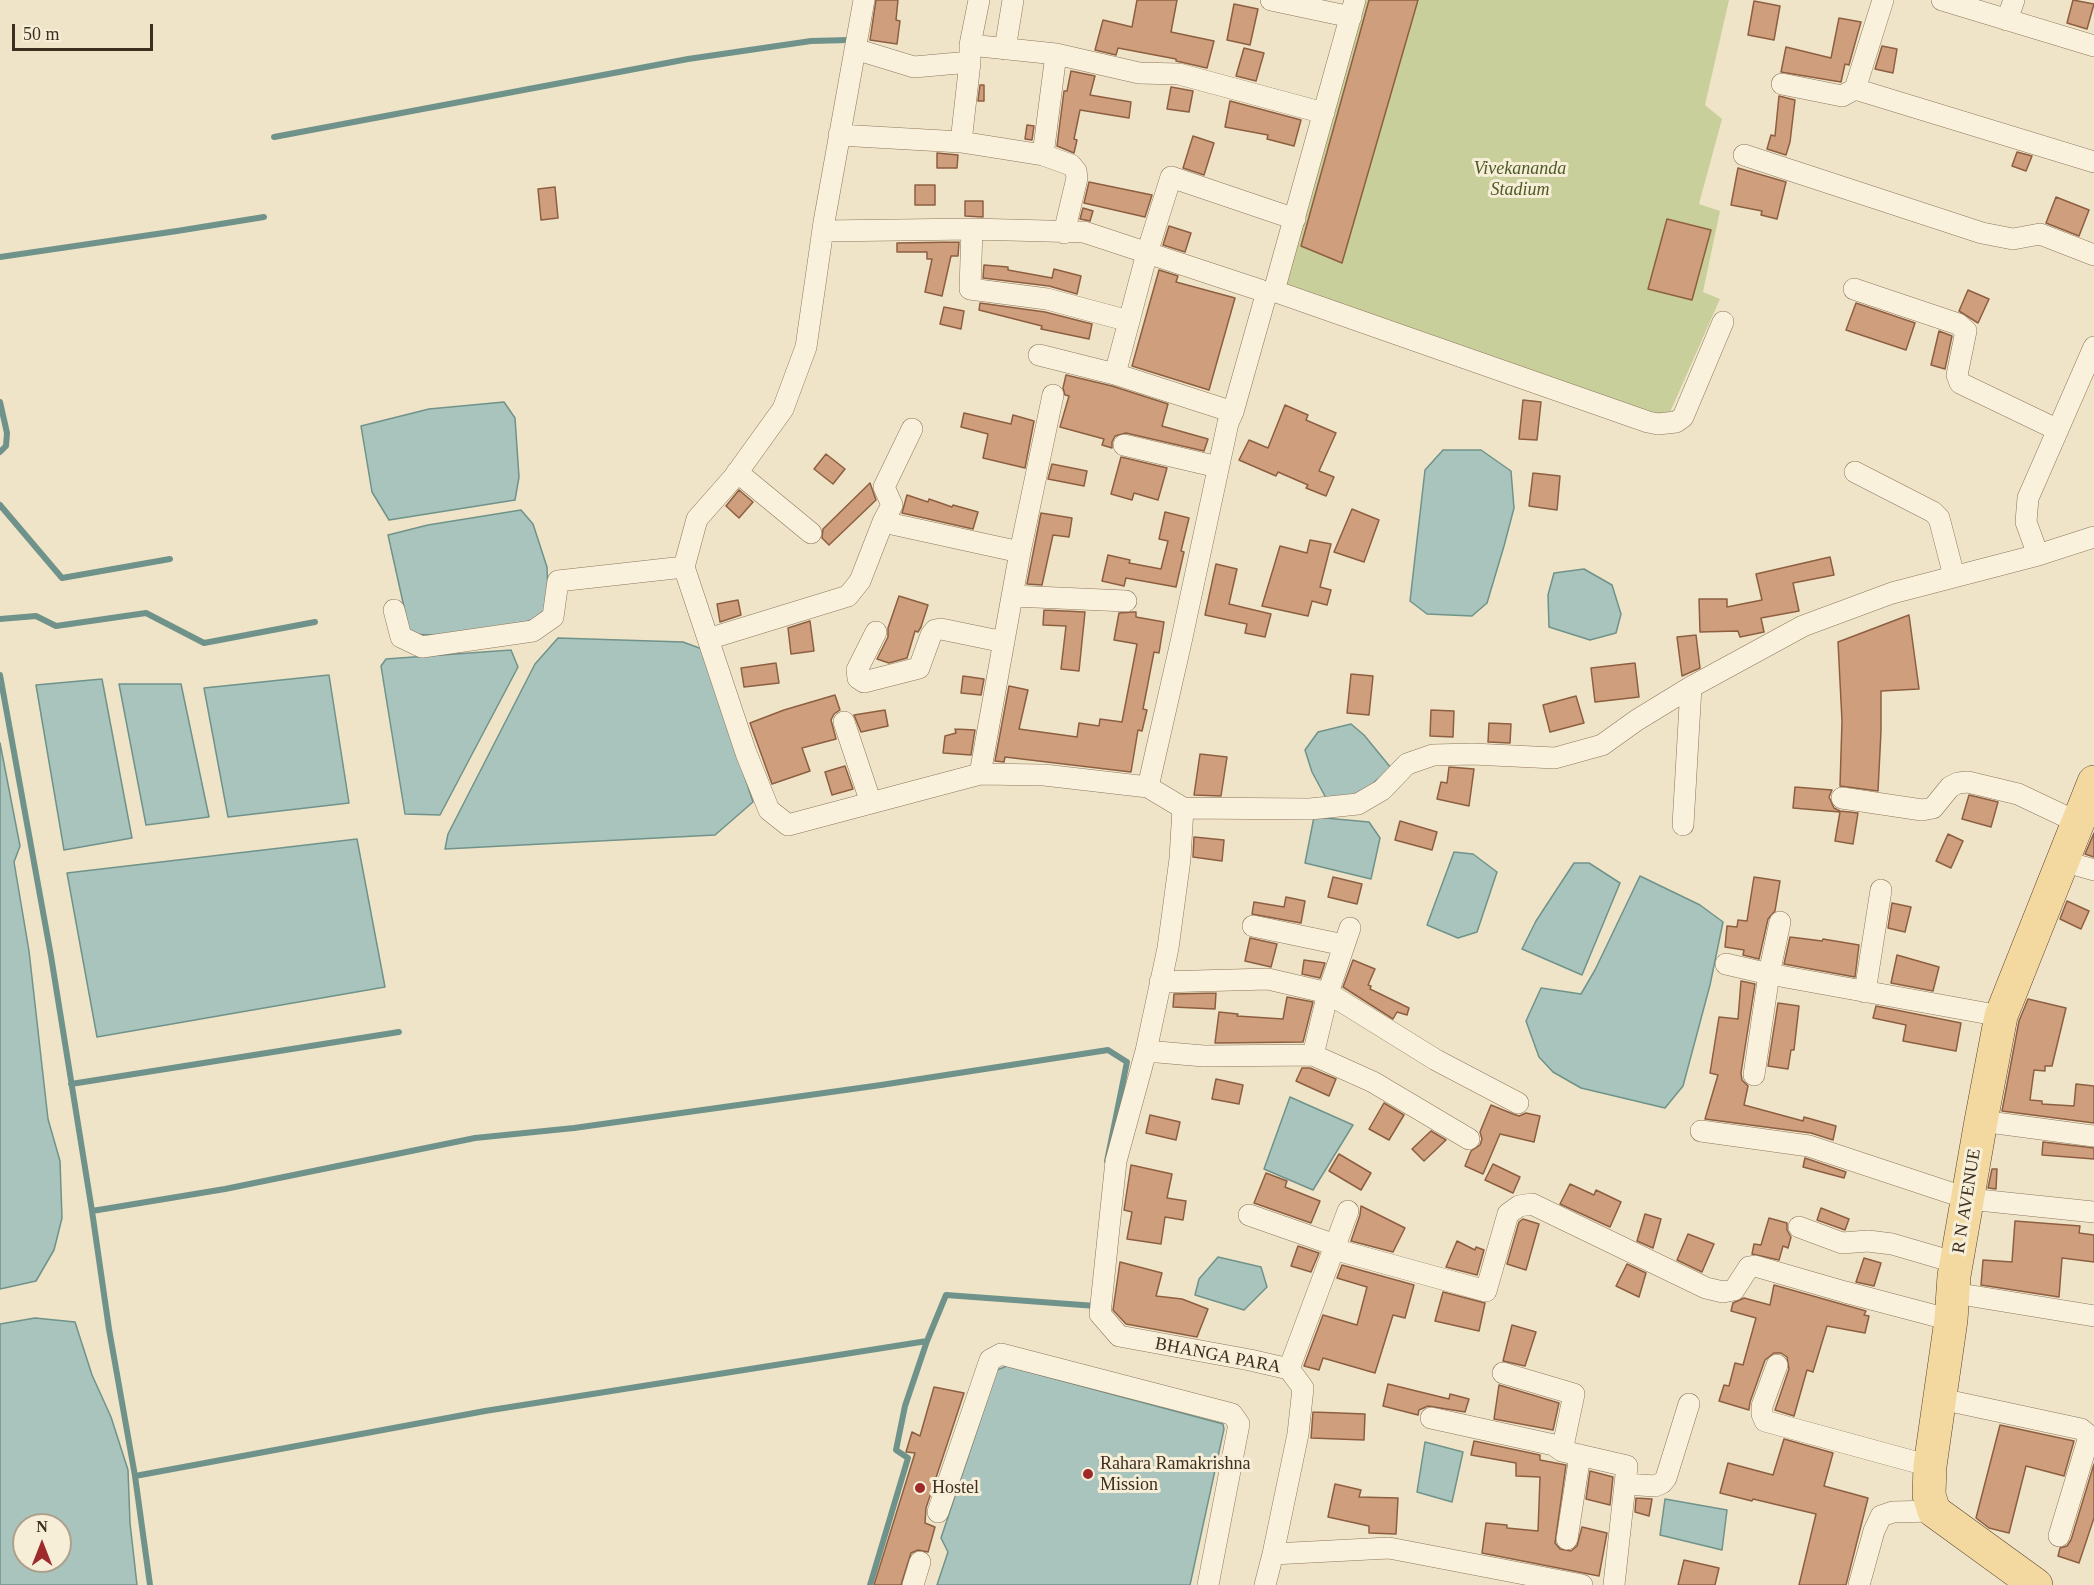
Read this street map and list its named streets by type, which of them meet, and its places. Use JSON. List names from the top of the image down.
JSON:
{
  "streets": {
    "main road": ["R N AVENUE"],
    "street": ["BHANGA PARA"]
  },
  "parks": ["Vivekananda Stadium"],
  "places": ["Rahara Ramakrishna Mission", "Hostel"],
  "scale_bar": "50 m",
  "north": "top"
}
